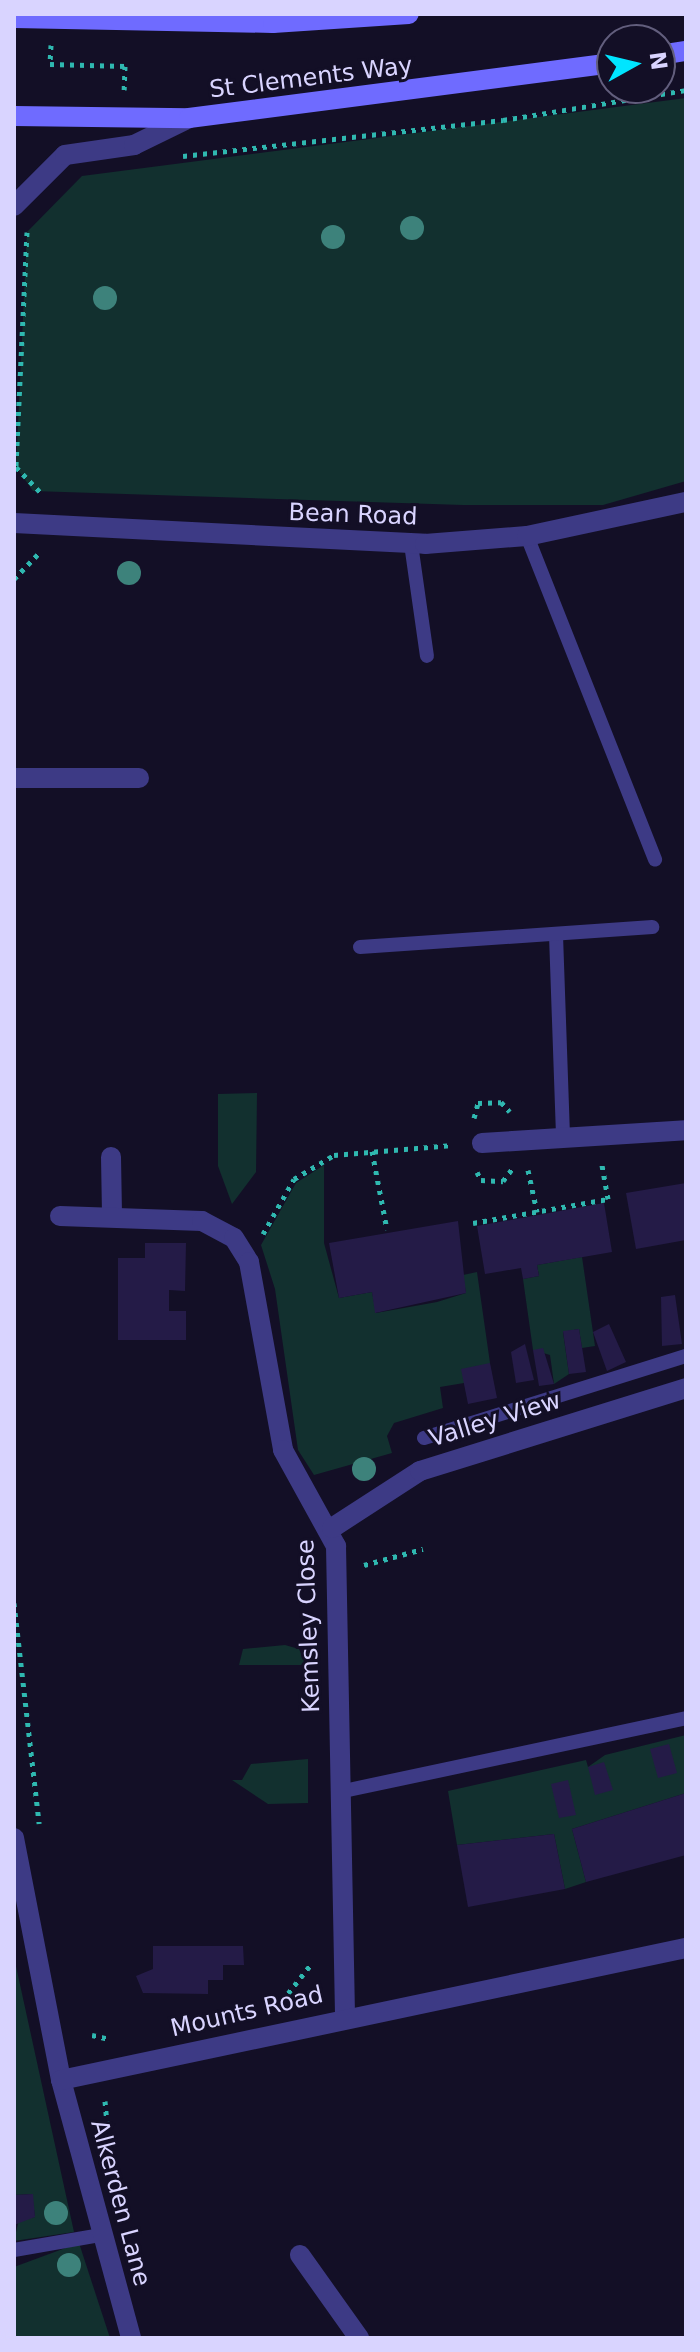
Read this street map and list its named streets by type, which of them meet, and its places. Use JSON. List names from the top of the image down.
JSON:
{
  "streets": {
    "main road": ["St Clements Way"],
    "street": [
      "Bean Road",
      "Valley View",
      "Kemsley Close",
      "Mounts Road",
      "Alkerden Lane"
    ]
  },
  "crossings": [
    ["Valley View", "Kemsley Close"],
    ["Kemsley Close", "Mounts Road"],
    ["Mounts Road", "Alkerden Lane"]
  ],
  "north": "right"
}
